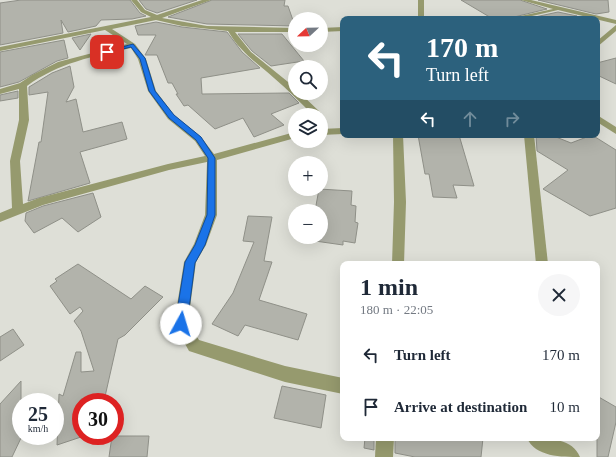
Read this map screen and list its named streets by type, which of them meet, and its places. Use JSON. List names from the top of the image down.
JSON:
{
  "north": "left",
  "page": {
    "map_buttons": ["+", "−"],
    "turn": ["170 m", "Turn left"],
    "heading": ["1 min", "180 m · 22:05"],
    "list": [
      {
        "name": "Turn left",
        "value": "170 m"
      },
      {
        "name": "Arrive at destination",
        "value": "10 m"
      }
    ],
    "speed": "25 km/h",
    "limit": "30"
  }
}
